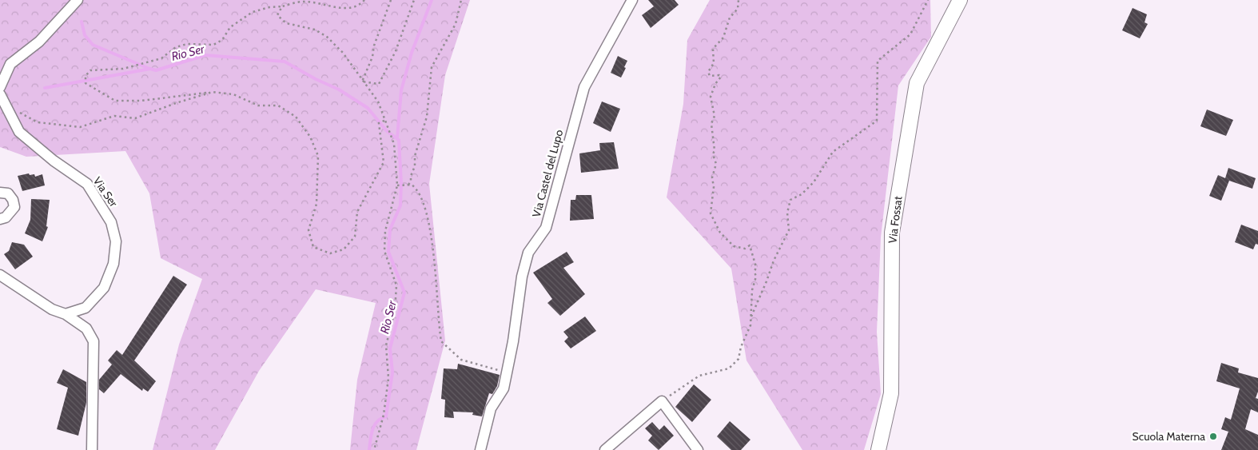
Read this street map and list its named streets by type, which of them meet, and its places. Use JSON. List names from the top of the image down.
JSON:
{
  "streets": {
    "street": ["Via Castel del Lupo", "Via Ser", "Via Fossat"]
  },
  "water": ["Rio Ser"],
  "places": ["Scuola Materna"]
}
